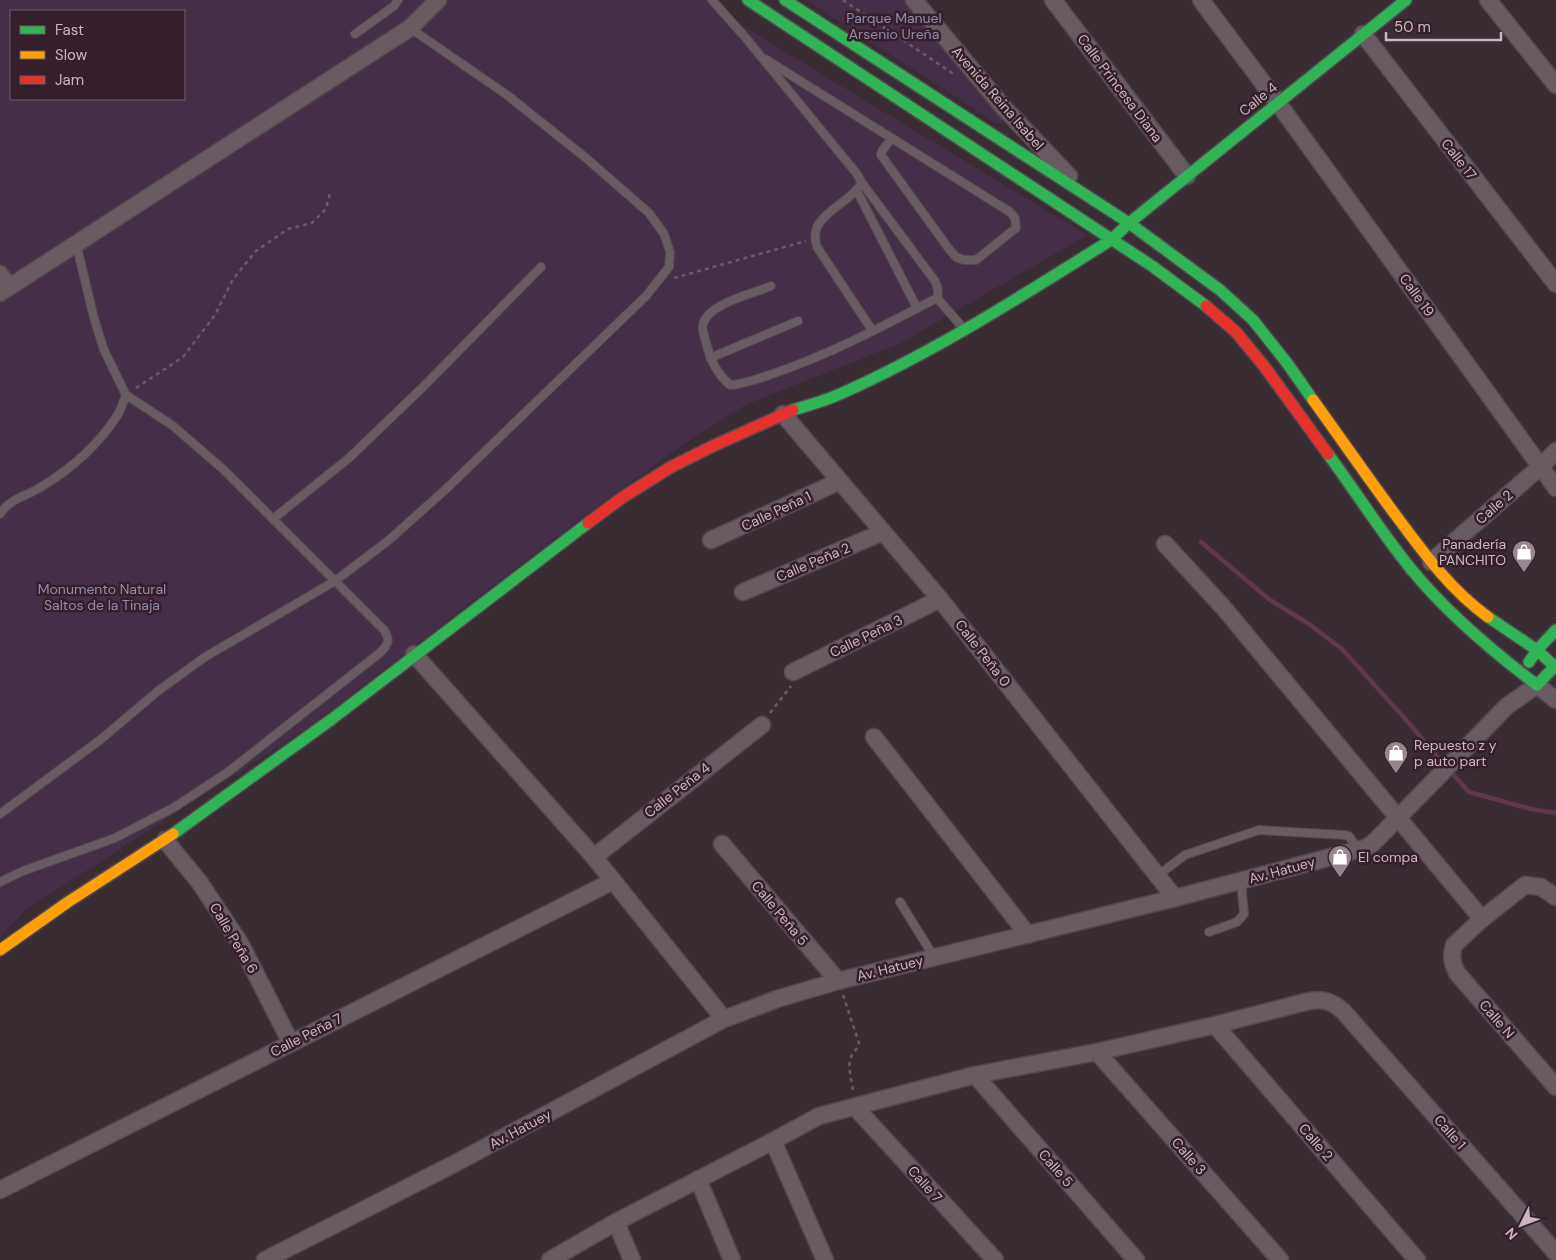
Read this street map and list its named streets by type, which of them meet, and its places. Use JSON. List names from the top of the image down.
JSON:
{
  "streets": {
    "main road": ["Calle 4", "Av. Hatuey"],
    "street": [
      "Calle Princesa Diana",
      "Avenida Reina Isabel",
      "Calle 17",
      "Calle 19",
      "Calle 2",
      "Calle Peña 1",
      "Calle Peña 2",
      "Calle Peña 3",
      "Calle Peña 0",
      "Calle Peña 4",
      "Calle Peña 5",
      "Calle Peña 6",
      "Calle N",
      "Calle Peña 7",
      "Calle 1",
      "Calle 3",
      "Calle 5",
      "Calle 7"
    ]
  },
  "crossings": [
    ["Calle Princesa Diana", "Calle 4"],
    ["Calle 4", "Calle 17"],
    ["Calle 4", "Calle 19"],
    ["Calle 4", "Calle Peña 0"],
    ["Calle 4", "Calle Peña 6"],
    ["Calle 19", "Calle 2"],
    ["Calle 2", "Calle 1"],
    ["Calle Peña 1", "Calle Peña 0"],
    ["Calle Peña 2", "Calle Peña 0"],
    ["Calle Peña 3", "Calle Peña 0"],
    ["Calle Peña 0", "Av. Hatuey"],
    ["Av. Hatuey", "Calle Peña 5"],
    ["Calle Peña 6", "Calle Peña 7"]
  ],
  "parks": ["Parque Manuel Arsenio Ureña", "Monumento Natural Saltos de la Tinaja"],
  "places": {
    "shop": ["Panadería PANCHITO", "Repuesto z y p auto part", "El compa"]
  },
  "legend": ["Fast", "Slow", "Jam"],
  "scale_bar": "50 m",
  "north": "bottom left"
}
